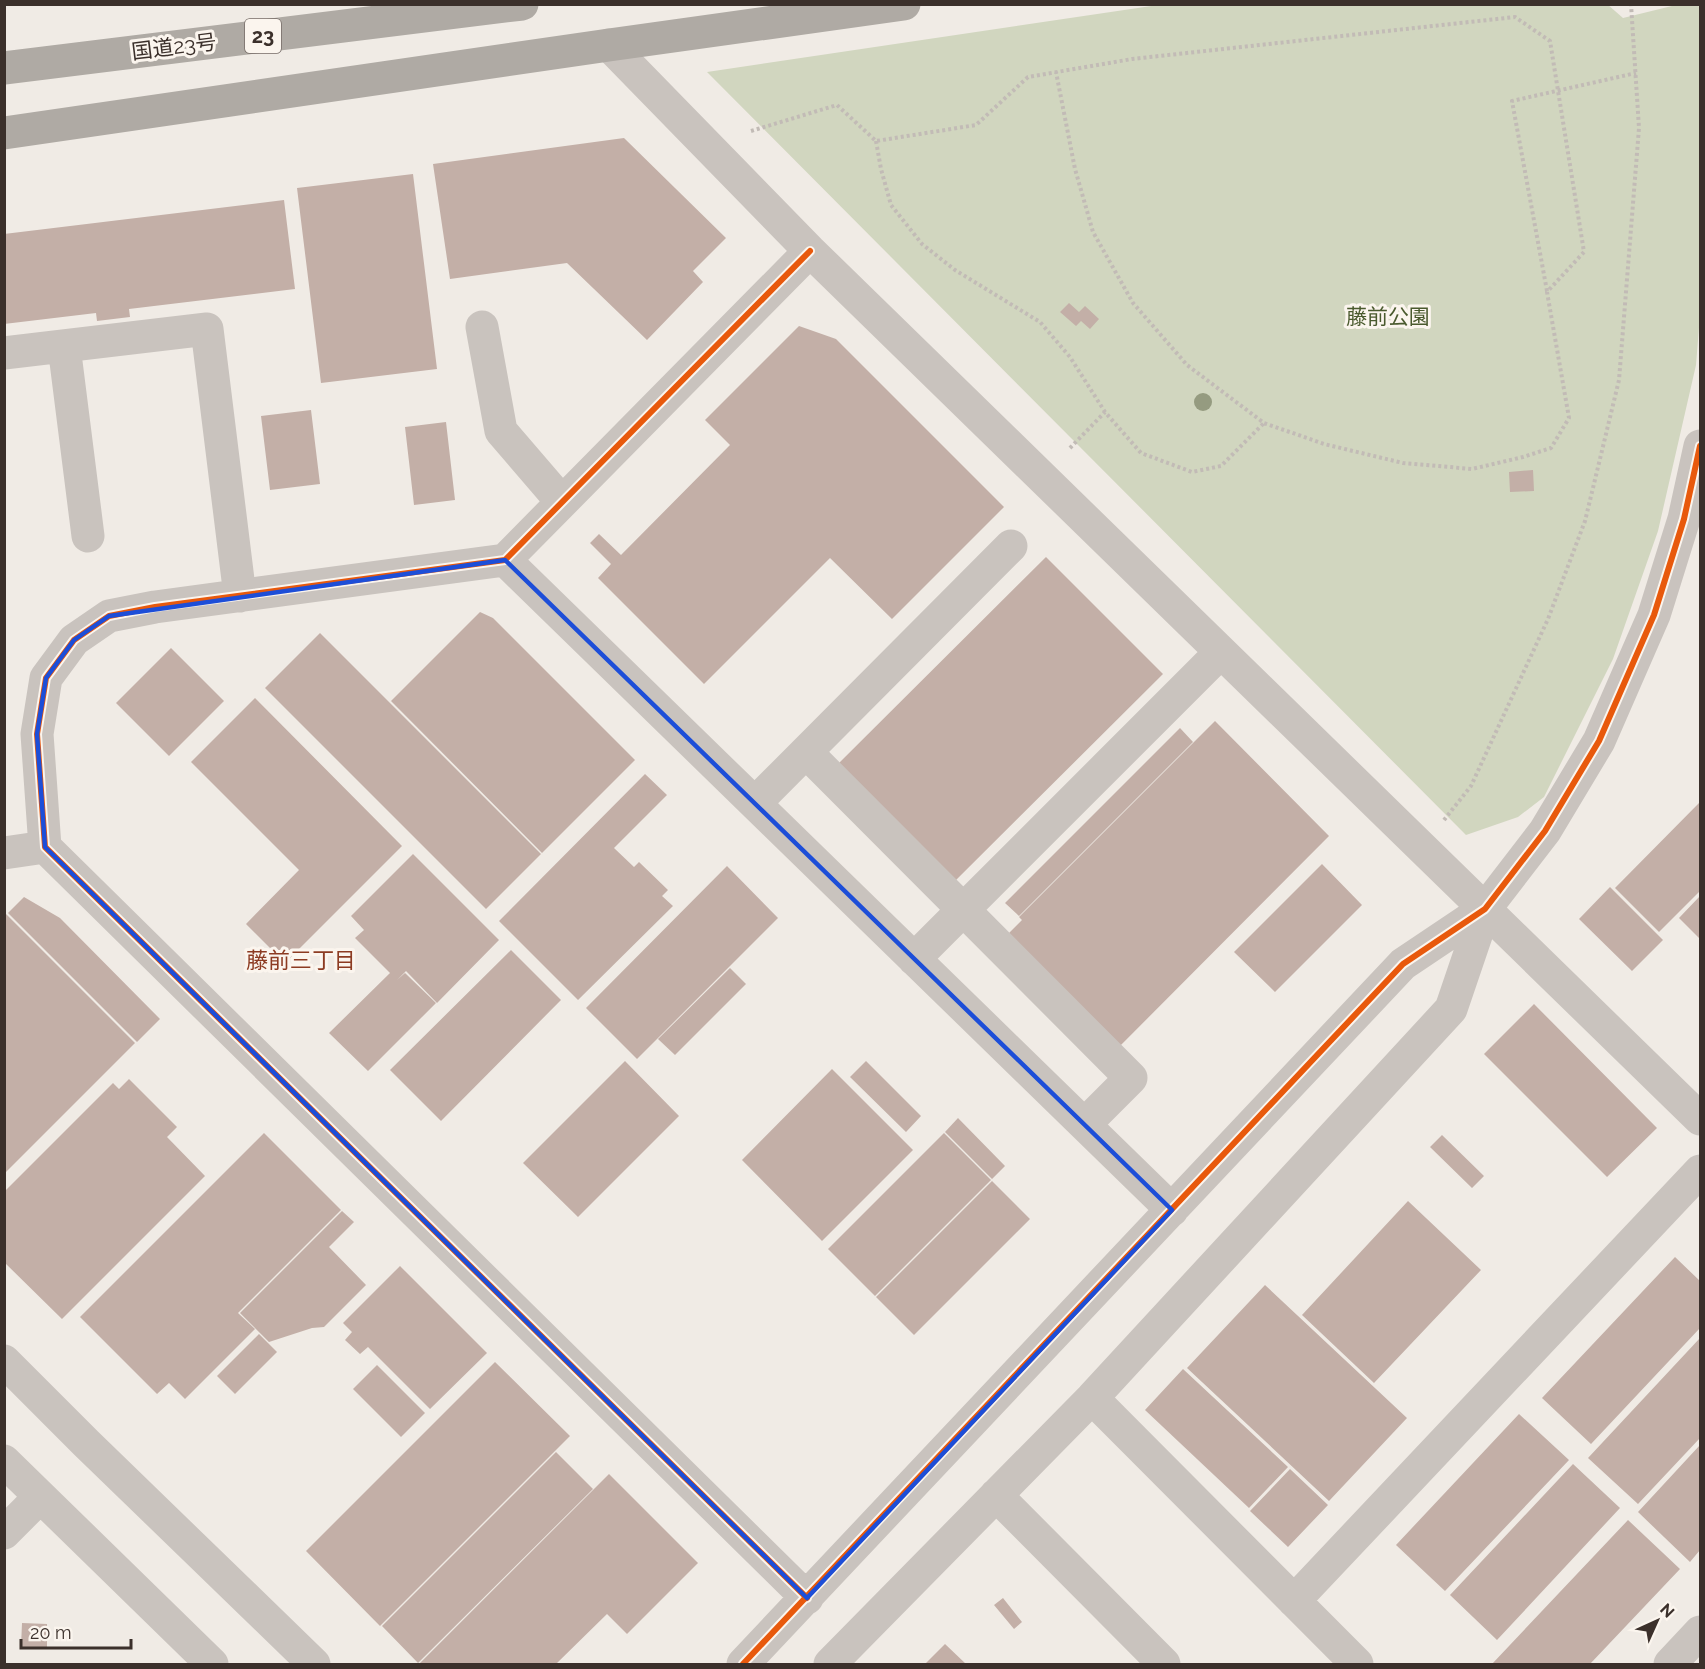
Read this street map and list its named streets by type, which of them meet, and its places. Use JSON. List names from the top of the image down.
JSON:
{
  "streets": {
    "highway": ["23", "国道23号"]
  },
  "districts": ["藤前三丁目"],
  "parks": ["藤前公園"],
  "scale_bar": "20 m",
  "north": "top right"
}
